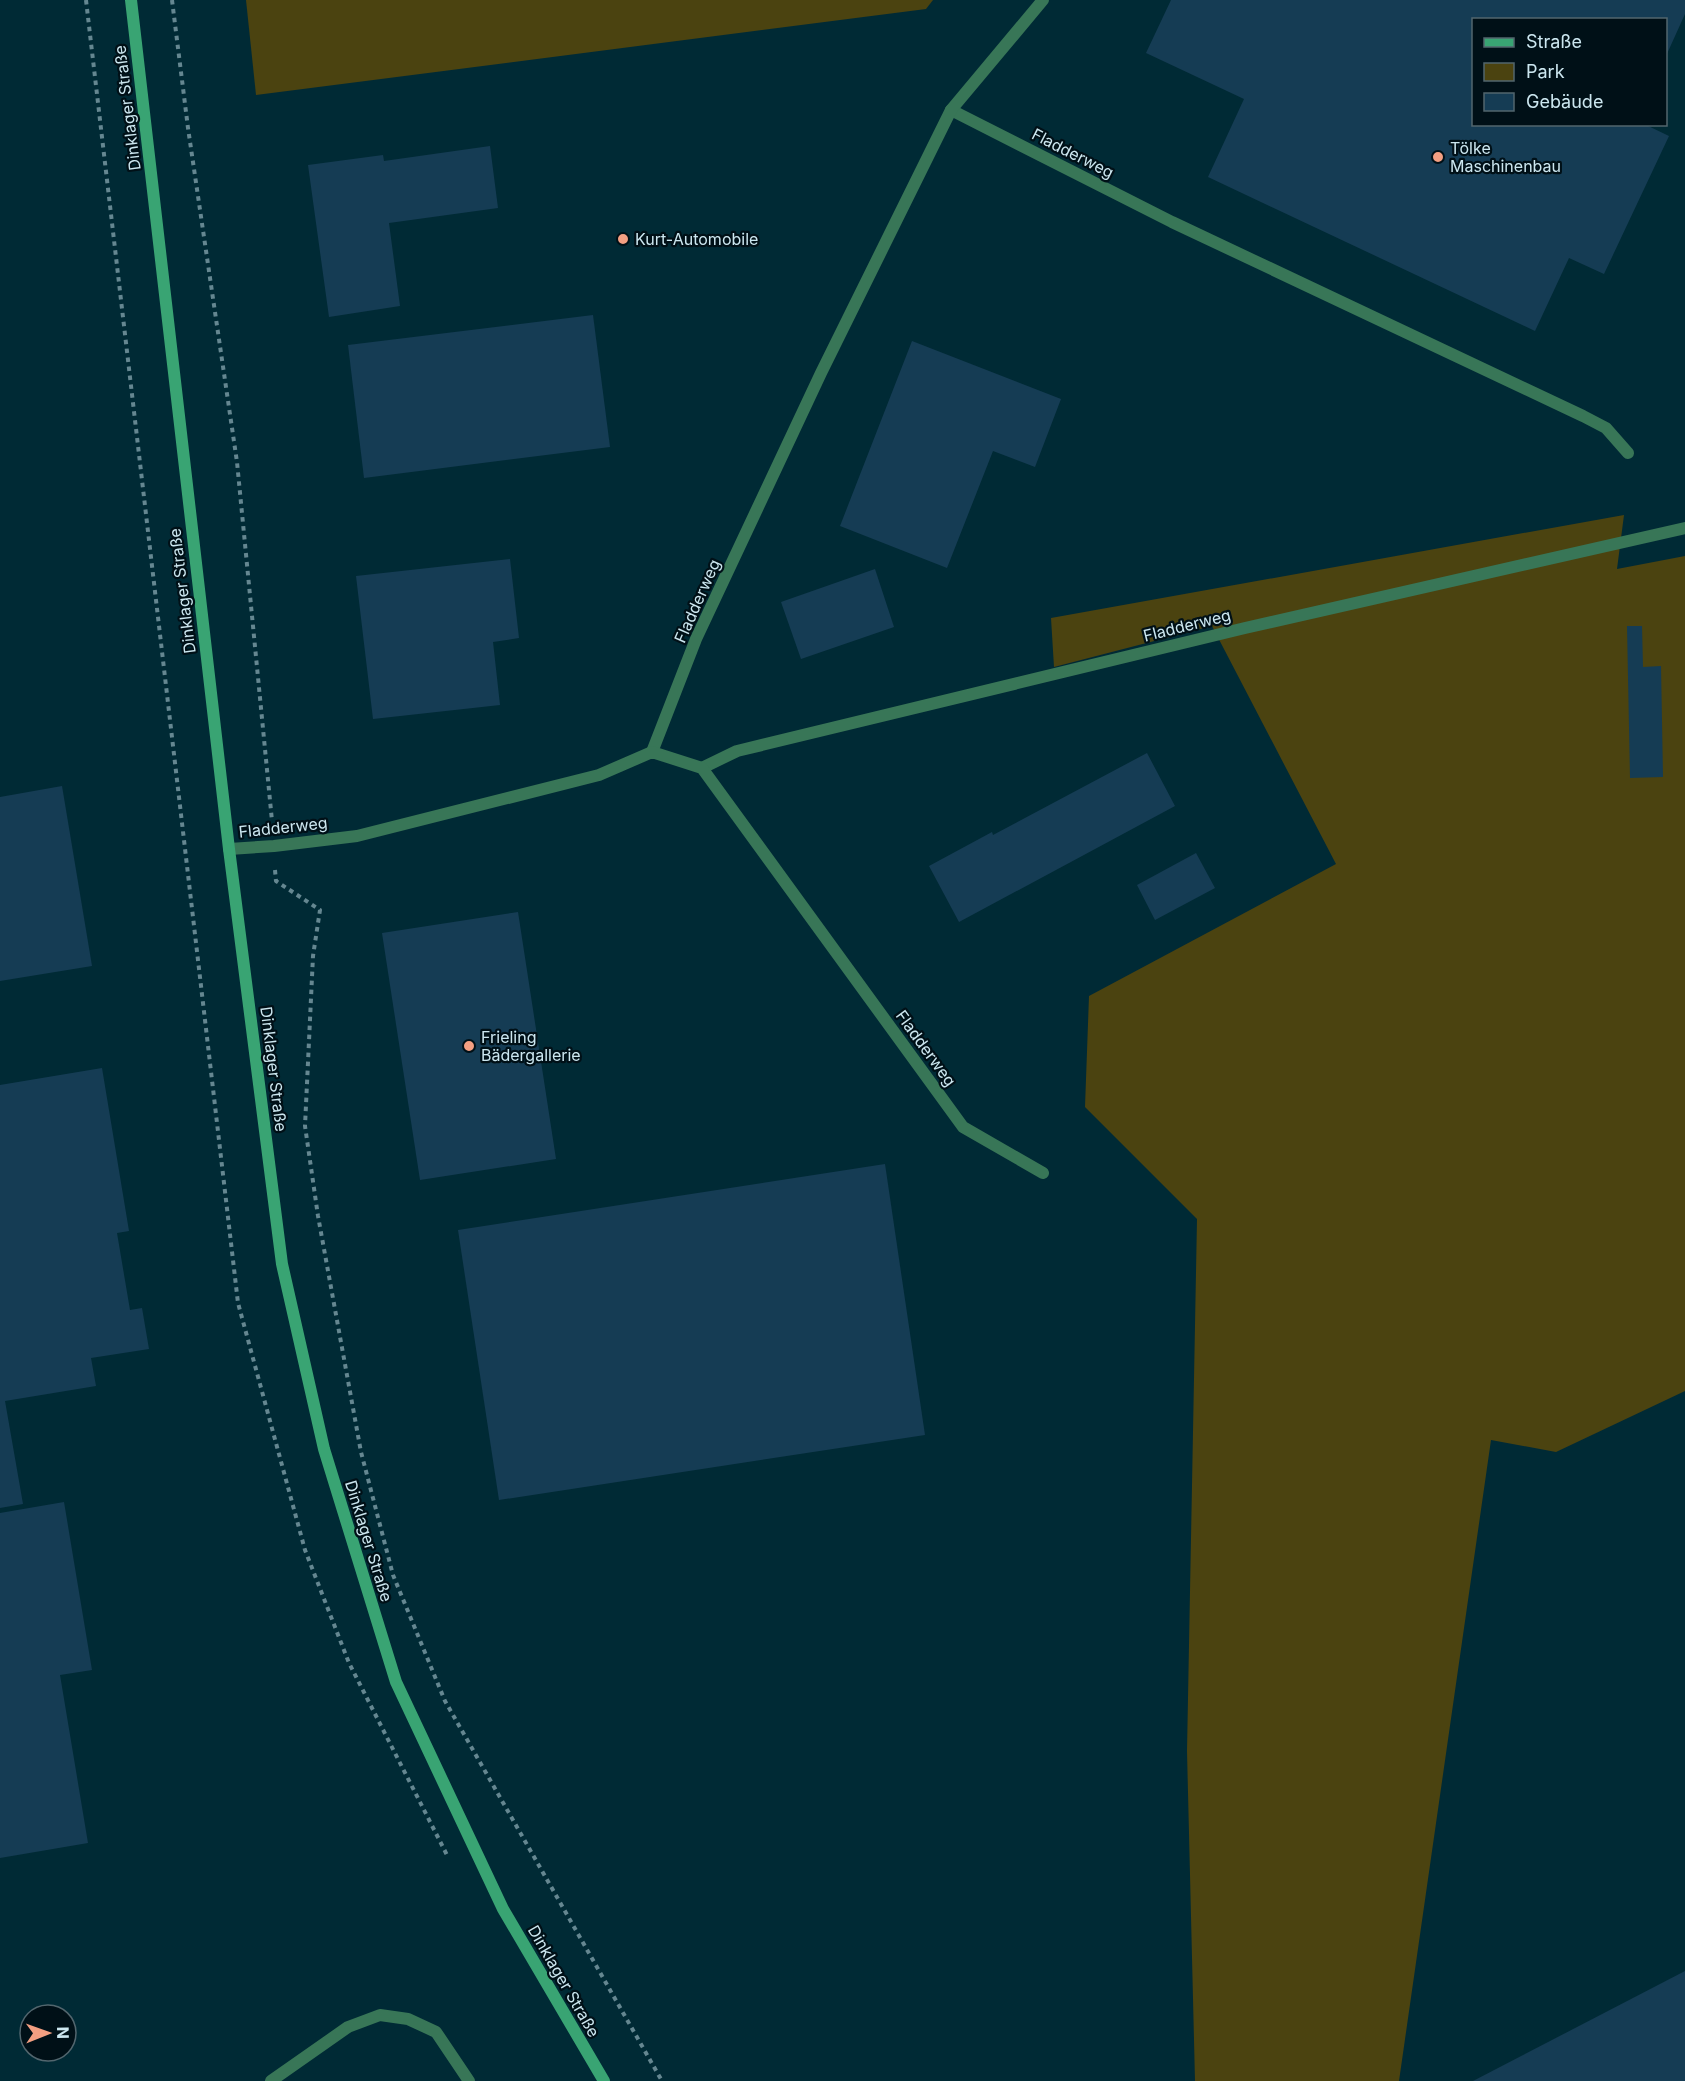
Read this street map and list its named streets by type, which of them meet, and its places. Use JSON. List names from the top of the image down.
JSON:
{
  "streets": {
    "main road": ["Dinklager Straße"],
    "street": ["Fladderweg"]
  },
  "crossings": [
    ["Dinklager Straße", "Fladderweg"]
  ],
  "places": ["Tölke Maschinenbau", "Kurt-Automobile", "Frieling Bädergallerie"],
  "legend": ["Straße", "Park", "Gebäude"],
  "north": "right"
}
